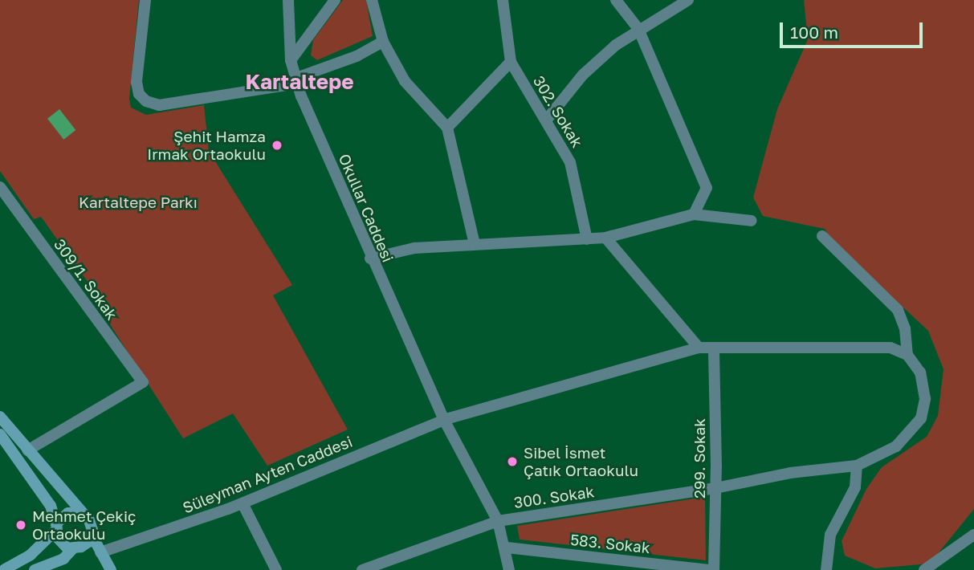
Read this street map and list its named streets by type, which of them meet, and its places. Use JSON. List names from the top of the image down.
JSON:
{
  "streets": {
    "street": [
      "302. Sokak",
      "Okullar Caddesi",
      "309/1. Sokak",
      "299. Sokak",
      "Süleyman Ayten Caddesi",
      "300. Sokak",
      "583. Sokak"
    ]
  },
  "crossings": [
    ["Okullar Caddesi", "Süleyman Ayten Caddesi"],
    ["Okullar Caddesi", "300. Sokak"],
    ["Okullar Caddesi", "583. Sokak"],
    ["299. Sokak", "Süleyman Ayten Caddesi"],
    ["299. Sokak", "300. Sokak"],
    ["299. Sokak", "583. Sokak"],
    ["Süleyman Ayten Caddesi", "300. Sokak"]
  ],
  "districts": ["Kartaltepe"],
  "parks": ["Kartaltepe Parkı"],
  "places": ["Şehit Hamza Irmak Ortaokulu", "Sibel İsmet Çatık Ortaokulu", "Mehmet Çekiç Ortaokulu"],
  "scale_bar": "100 m"
}
